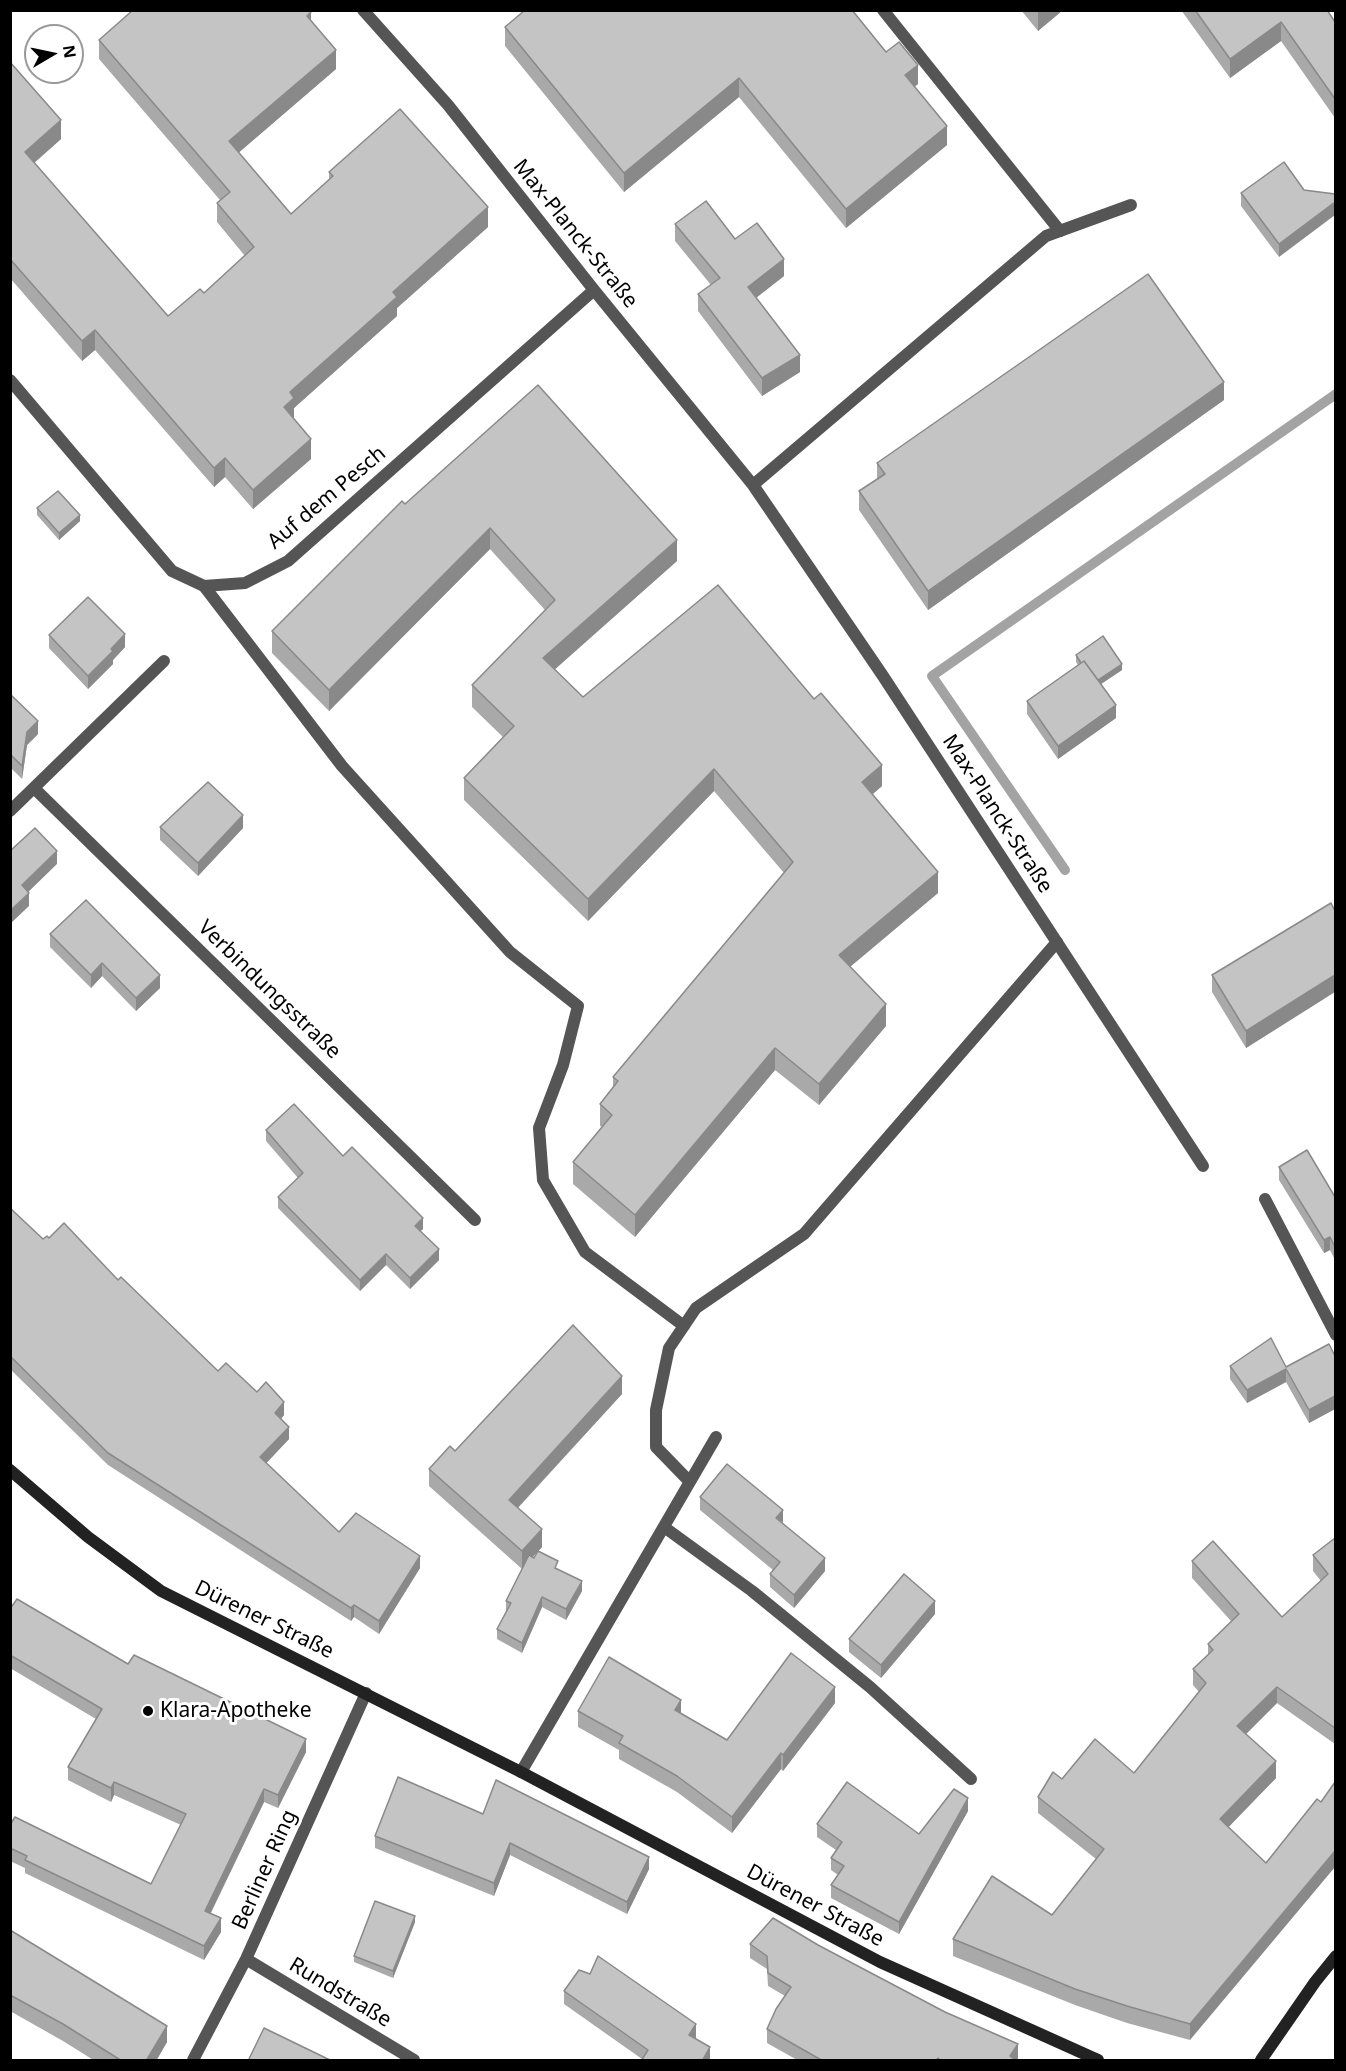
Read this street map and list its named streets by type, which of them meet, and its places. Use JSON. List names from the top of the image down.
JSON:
{
  "streets": {
    "street": [
      "Max-Planck-Straße",
      "Auf dem Pesch",
      "Verbindungsstraße",
      "Dürener Straße",
      "Berliner Ring",
      "Rundstraße"
    ]
  },
  "crossings": [
    ["Max-Planck-Straße", "Auf dem Pesch"],
    ["Dürener Straße", "Berliner Ring"],
    ["Berliner Ring", "Rundstraße"]
  ],
  "places": ["Klara-Apotheke"],
  "north": "right"
}
